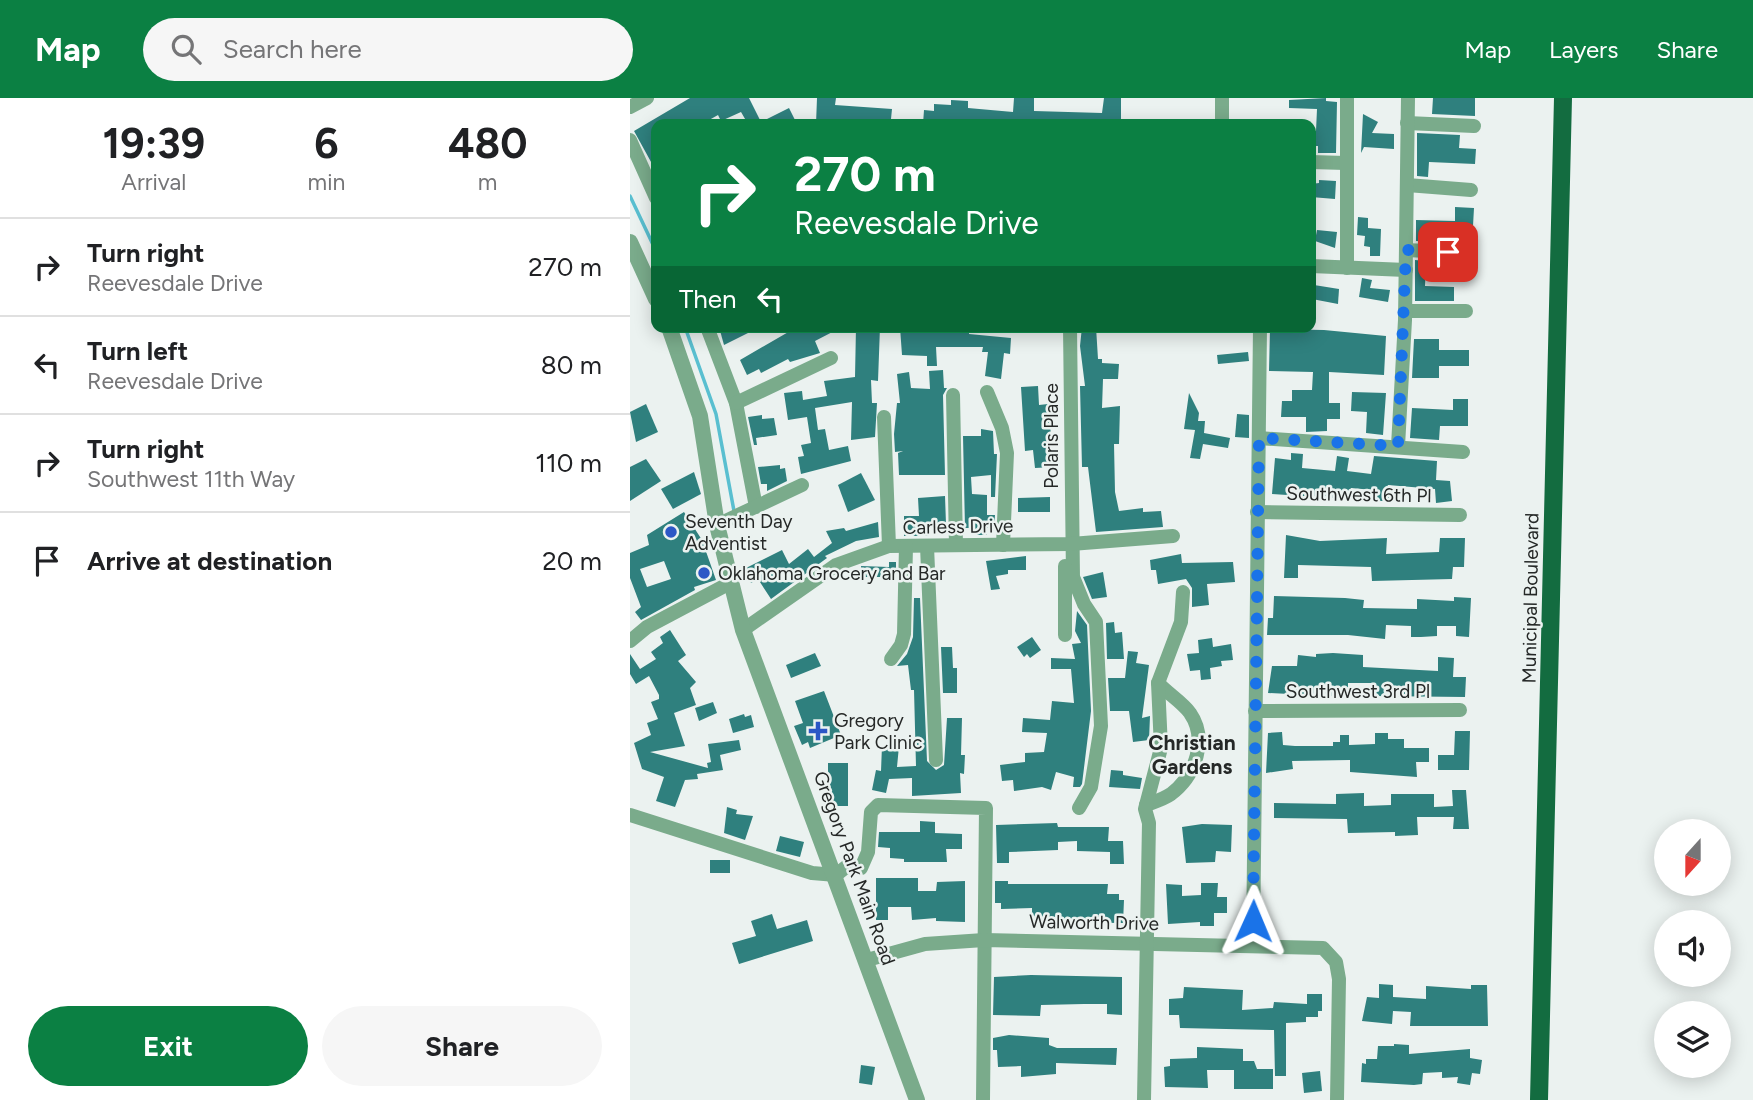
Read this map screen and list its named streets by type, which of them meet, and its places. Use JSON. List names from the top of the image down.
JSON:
{
  "streets": {
    "main road": ["Municipal Boulevard"],
    "street": [
      "Polaris Place",
      "Southwest 6th Pl",
      "Carless Drive",
      "Southwest 3rd Pl",
      "Gregory Park Main Road",
      "Walworth Drive"
    ]
  },
  "crossings": [
    ["Polaris Place", "Carless Drive"],
    ["Carless Drive", "Gregory Park Main Road"],
    ["Gregory Park Main Road", "Walworth Drive"]
  ],
  "districts": ["Christian Gardens"],
  "places": {
    "other": ["Seventh Day Adventist", "Oklahoma Grocery and Bar"],
    "health": ["Gregory Park Clinic"]
  },
  "north": "bottom",
  "page": {
    "header": "Map",
    "search": "Search here",
    "nav": ["Map", "Layers", "Share"],
    "eta": [
      "19:39",
      "Arrival",
      "6",
      "min",
      "480",
      "m"
    ],
    "turn": ["270 m", "Reevesdale Drive"],
    "list": [
      {
        "name": "Turn right",
        "note": "Reevesdale Drive",
        "value": "270 m"
      },
      {
        "name": "Turn left",
        "note": "Reevesdale Drive",
        "value": "80 m"
      },
      {
        "name": "Turn right",
        "note": "Southwest 11th Way",
        "value": "110 m"
      },
      {
        "name": "Arrive at destination",
        "value": "20 m"
      }
    ],
    "then": "Then",
    "buttons": ["Exit", "Share"]
  }
}
